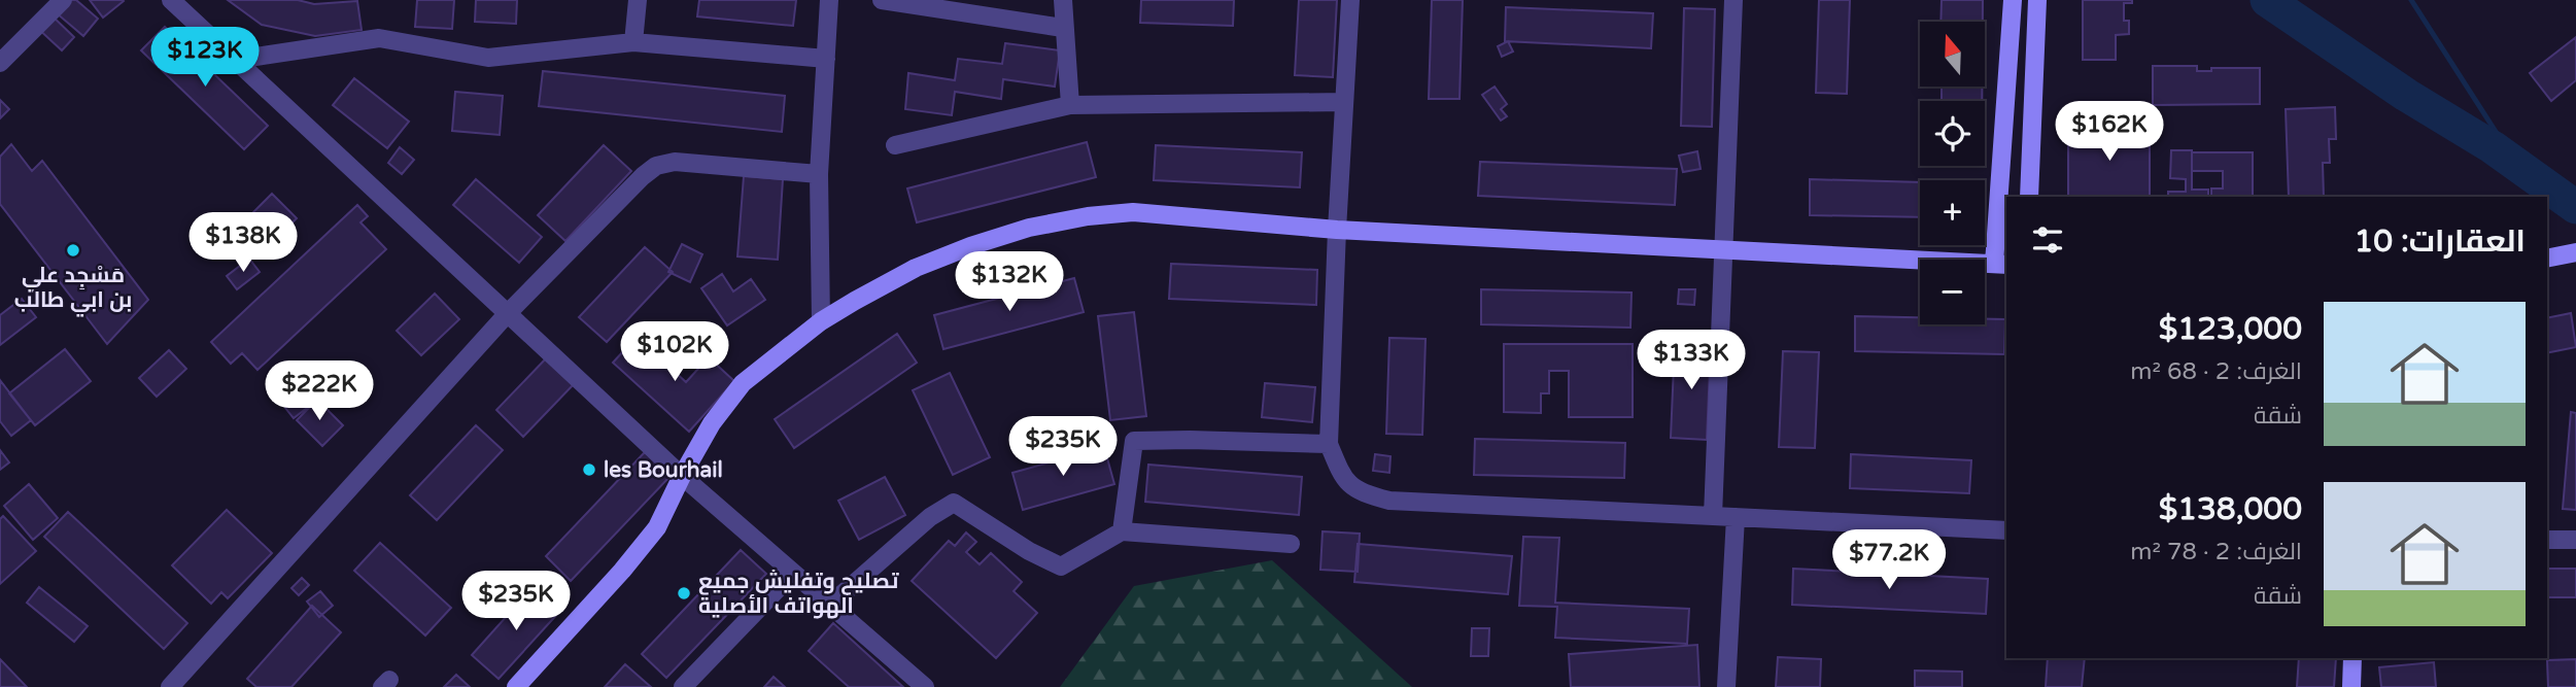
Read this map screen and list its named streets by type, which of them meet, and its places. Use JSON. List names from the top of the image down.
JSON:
{
  "places": ["مَسْجِد علي بن ابي طالب", "les Bourhail", "تصليح وتفليش جميع الهواتف الأصلية"],
  "north": "top",
  "page": {
    "map_buttons": ["+", "−"],
    "price": [
      "$123K",
      "$162K",
      "$138K",
      "$132K",
      "$102K",
      "$133K",
      "$222K",
      "$235K",
      "$77.2K",
      "$235K"
    ],
    "heading": "العقارات: 10",
    "list": [
      {
        "name": "$123,000",
        "note": "الغرف: 2 · 68 m² · شقة"
      },
      {
        "name": "$138,000",
        "note": "الغرف: 2 · 78 m² · شقة"
      }
    ]
  }
}
